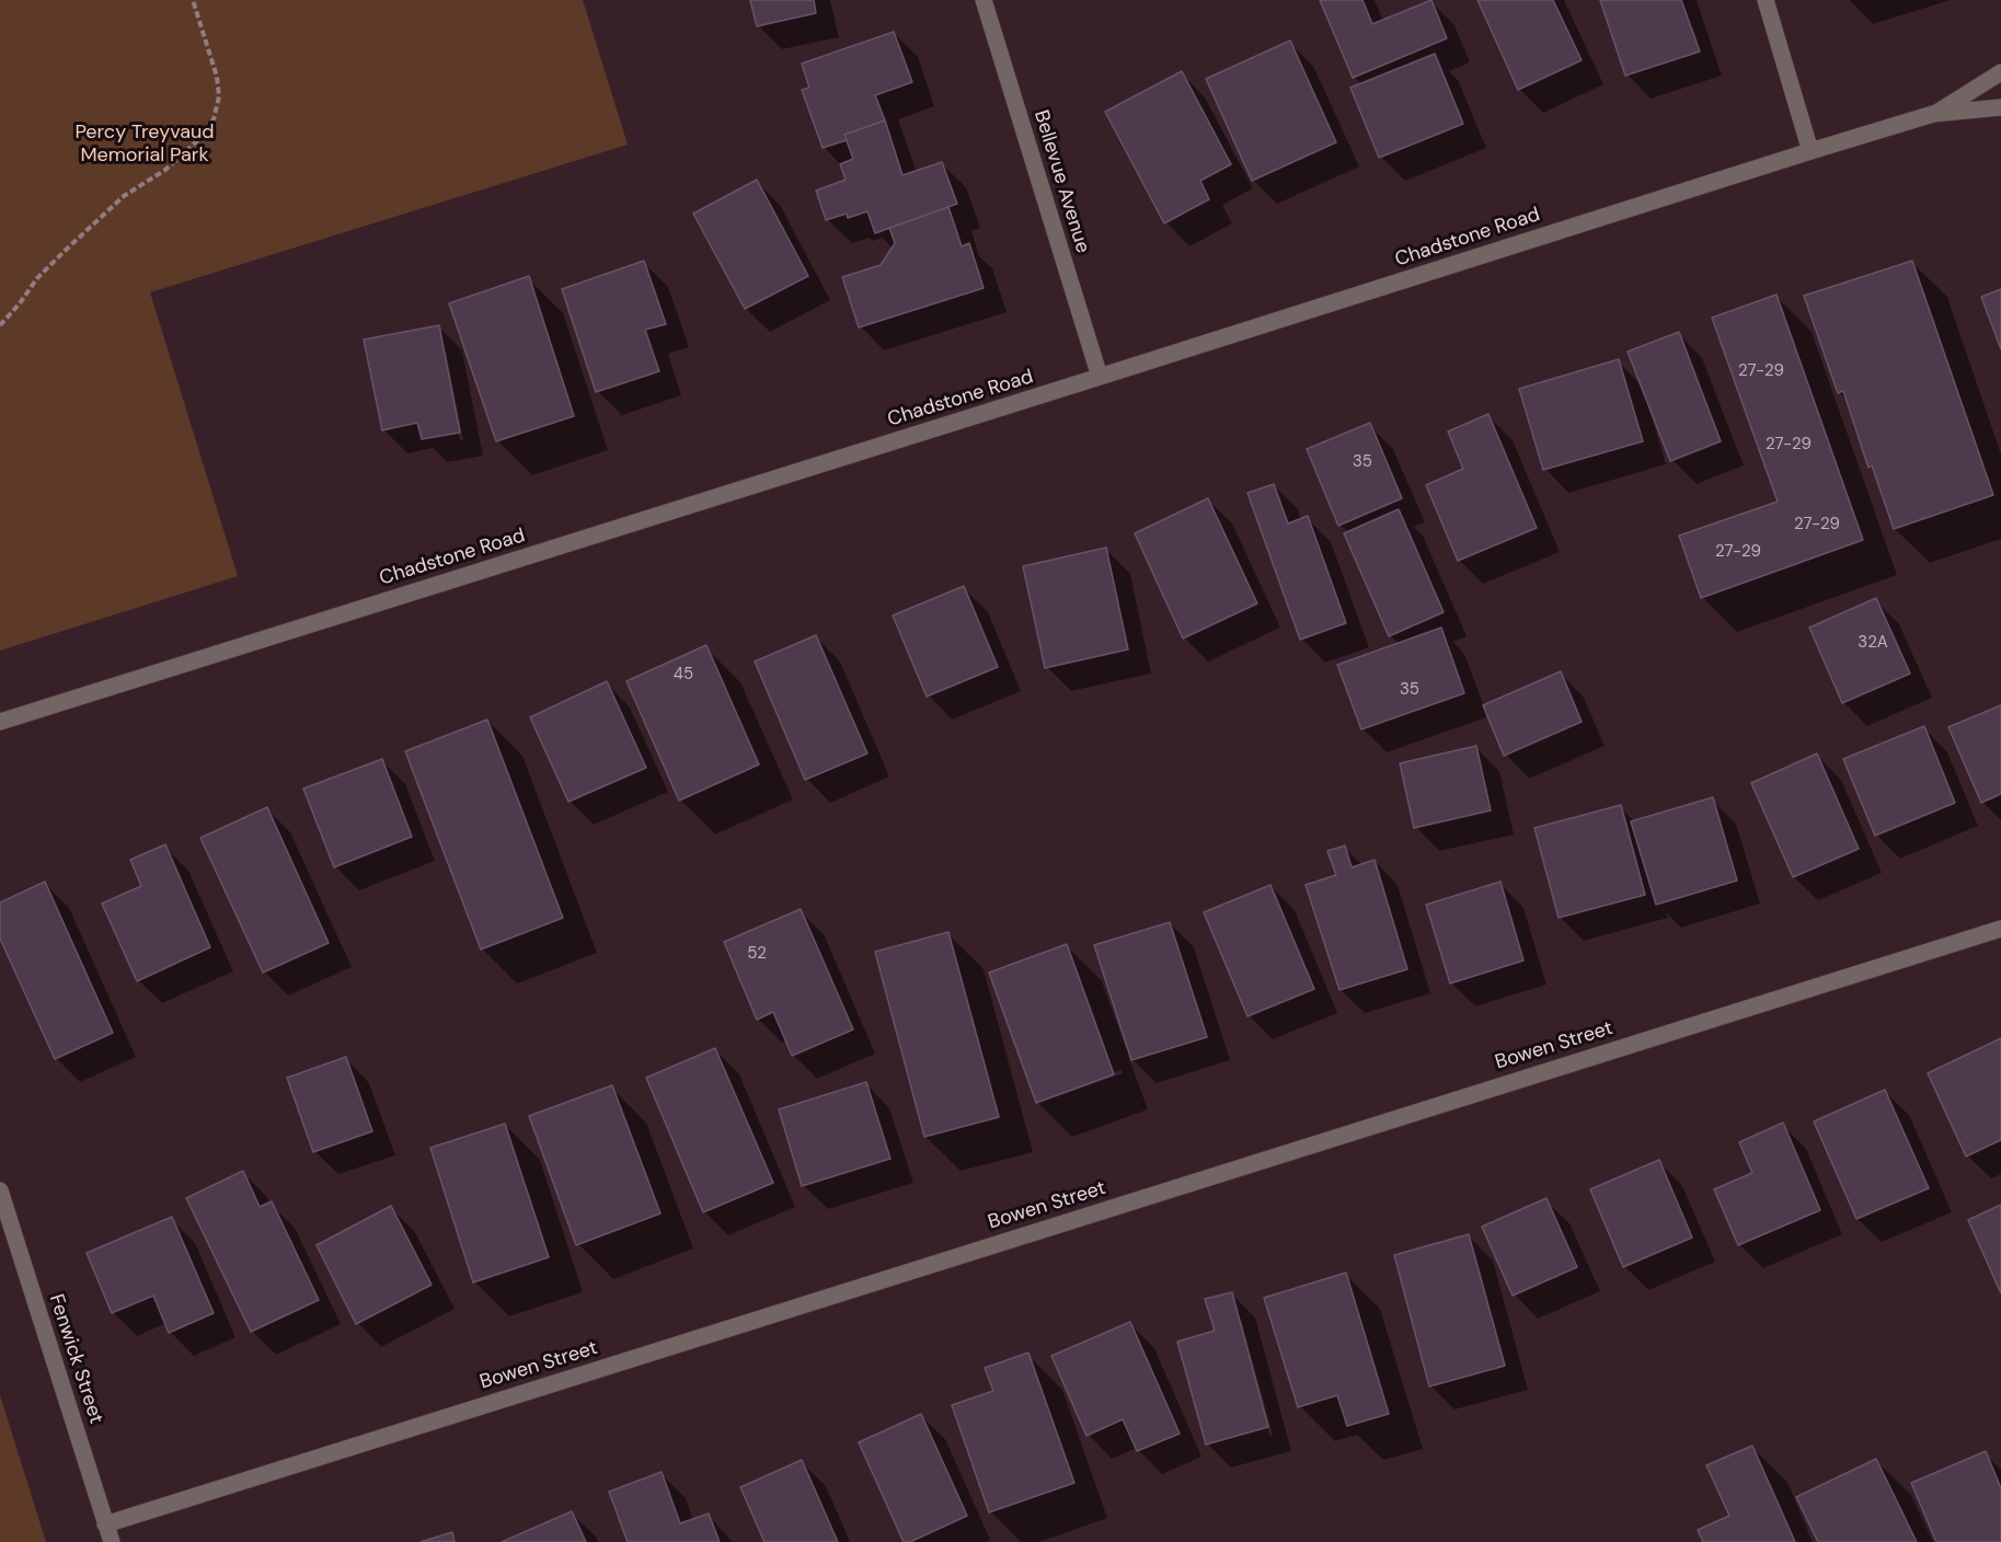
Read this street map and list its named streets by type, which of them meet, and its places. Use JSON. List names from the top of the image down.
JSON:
{
  "streets": {
    "street": [
      "Bellevue Avenue",
      "Chadstone Road",
      "Bowen Street",
      "Fenwick Street"
    ]
  },
  "crossings": [
    ["Bellevue Avenue", "Chadstone Road"],
    ["Bowen Street", "Fenwick Street"]
  ],
  "parks": ["Percy Treyvaud Memorial Park"],
  "house_numbers": [
    "27-29",
    "27-29",
    "35",
    "27-29",
    "27-29",
    "32A",
    "45",
    "35",
    "52"
  ]
}
